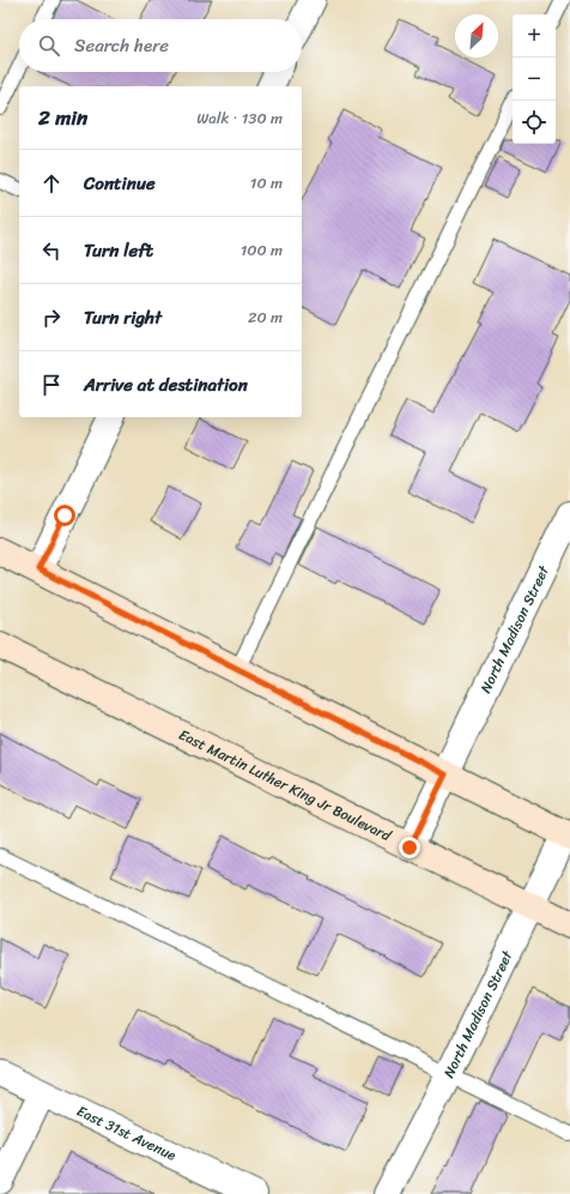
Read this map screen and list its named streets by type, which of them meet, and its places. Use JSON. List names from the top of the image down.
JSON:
{
  "streets": {
    "main road": ["East Martin Luther King Jr Boulevard"],
    "street": ["North Madison Street", "East 31st Avenue"]
  },
  "crossings": [
    ["North Madison Street", "East Martin Luther King Jr Boulevard"]
  ],
  "north": "top right",
  "page": {
    "map_buttons": ["+", "−"],
    "search": "Search here",
    "heading": ["2 min", "Walk · 130 m"],
    "list": [
      ["Continue", "10 m"],
      ["Turn left", "100 m"],
      ["Turn right", "20 m"],
      "Arrive at destination"
    ]
  }
}
